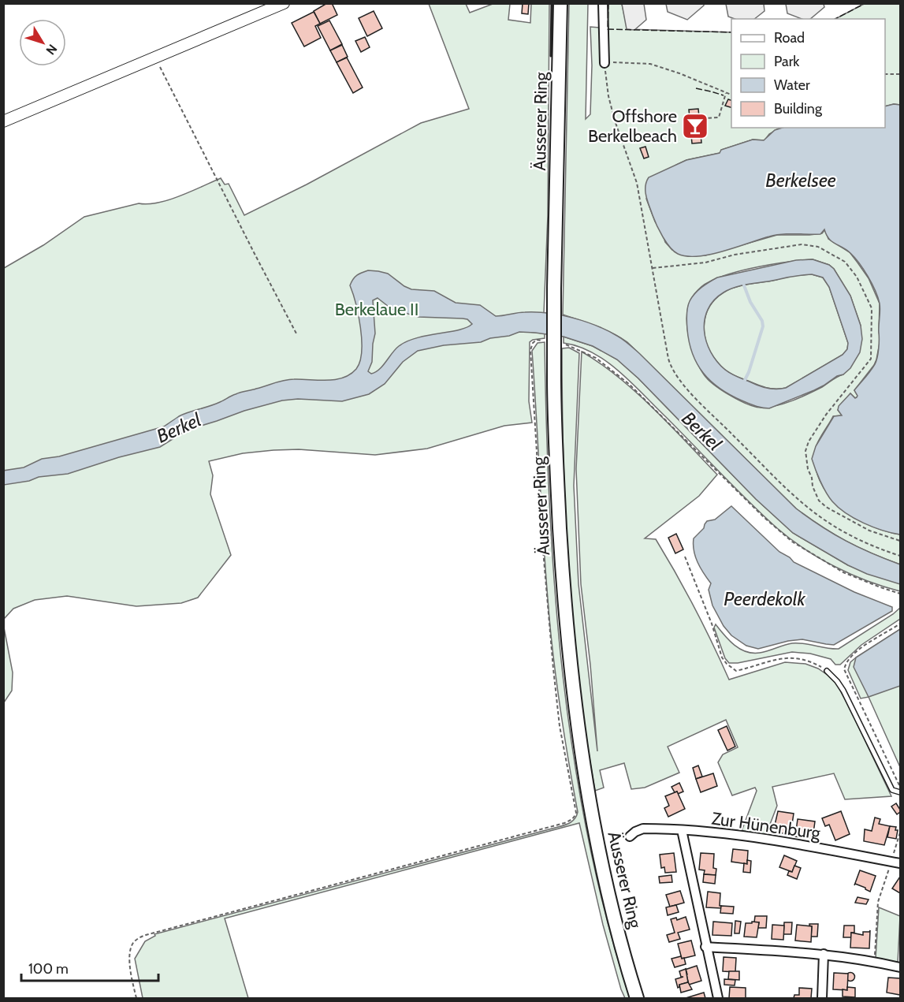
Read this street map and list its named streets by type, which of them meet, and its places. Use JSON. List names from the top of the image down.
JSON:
{
  "streets": {
    "main road": ["Äusserer Ring"],
    "street": ["Zur Hünenburg"]
  },
  "water": ["Berkelsee", "Berkel", "Peerdekolk"],
  "parks": ["Berkelaue II"],
  "places": {
    "bar": ["Offshore Berkelbeach"]
  },
  "legend": [
    "Road",
    "Park",
    "Water",
    "Building"
  ],
  "scale_bar": "100 m",
  "north": "bottom right"
}
